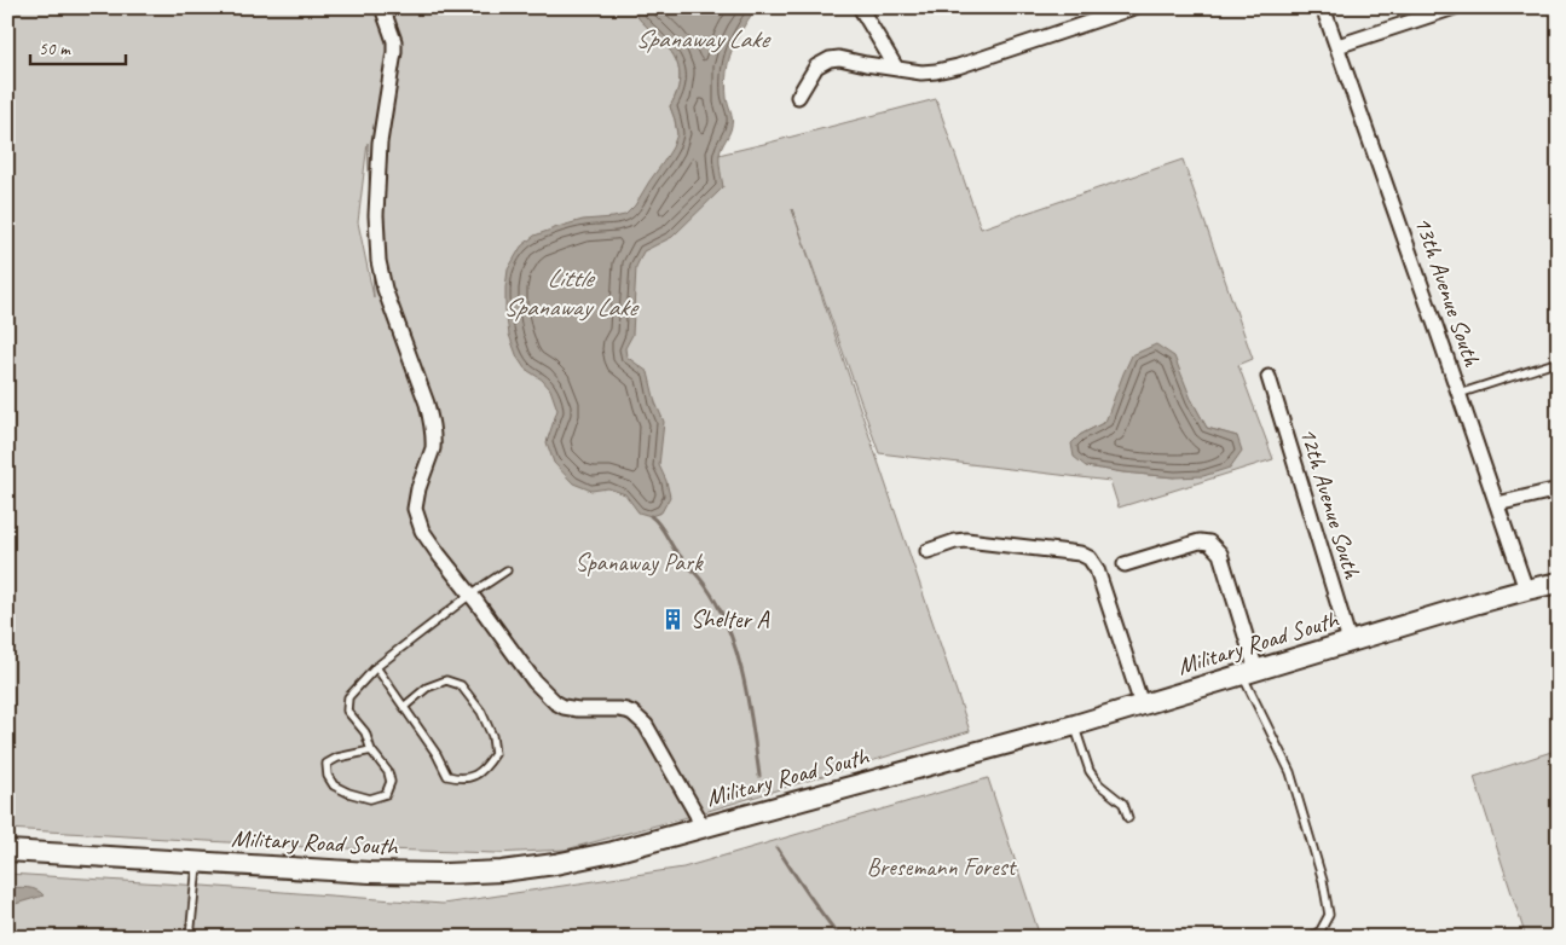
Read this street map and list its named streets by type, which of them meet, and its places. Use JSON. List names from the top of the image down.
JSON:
{
  "streets": {
    "main road": ["Military Road South"],
    "street": ["13th Avenue South", "12th Avenue South"]
  },
  "crossings": [
    ["13th Avenue South", "Military Road South"],
    ["12th Avenue South", "Military Road South"]
  ],
  "water": ["Spanaway Lake", "Little Spanaway Lake"],
  "parks": ["Spanaway Park", "Bresemann Forest"],
  "places": {
    "building": ["Shelter A"]
  },
  "scale_bar": "50 m"
}
